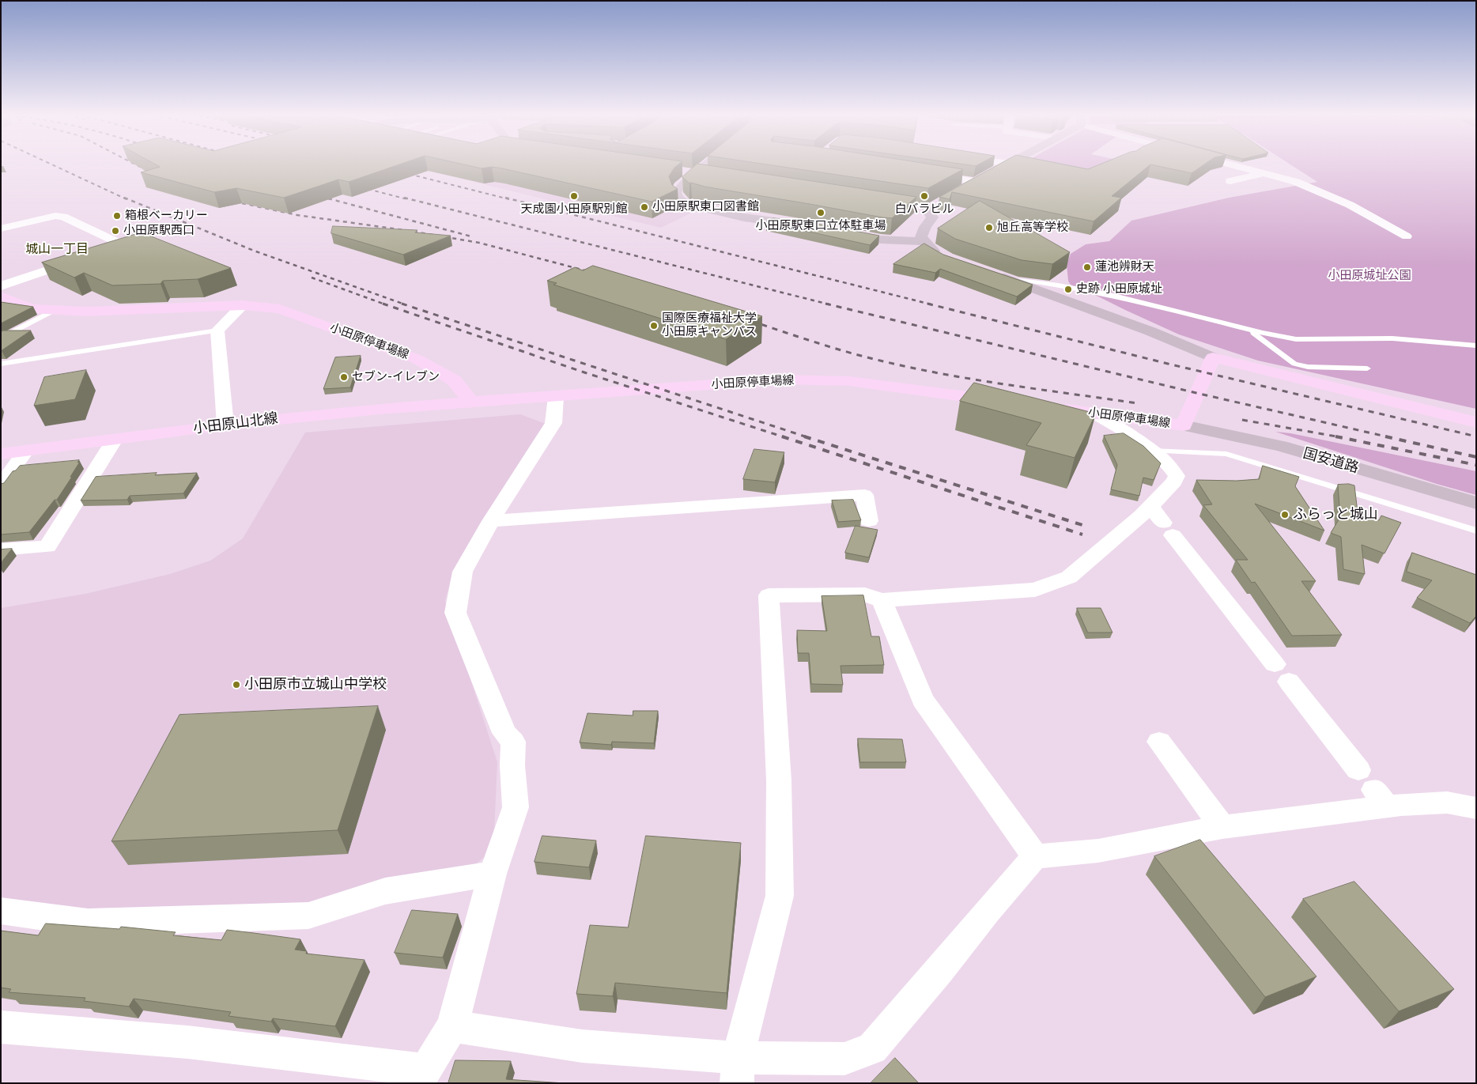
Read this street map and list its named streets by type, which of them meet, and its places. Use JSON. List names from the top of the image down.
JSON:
{
  "streets": {
    "main road": ["小田原停車場線", "小田原山北線"],
    "street": ["国安道路"]
  },
  "crossings": [
    ["小田原停車場線", "小田原山北線"],
    ["小田原停車場線", "国安道路"]
  ],
  "districts": ["城山一丁目"],
  "parks": ["小田原城址公園"],
  "places": [
    "天成園小田原駅別館",
    "白バラビル",
    "小田原駅東口図書館",
    "小田原駅東口立体駐車場",
    "箱根ベーカリー",
    "旭丘高等学校",
    "小田原駅西口",
    "蓮池辨財天",
    "史跡 小田原城址",
    "国際医療福祉大学 小田原キャンパス",
    "セブン-イレブン",
    "ふらっと城山",
    "小田原市立城山中学校"
  ]
}
